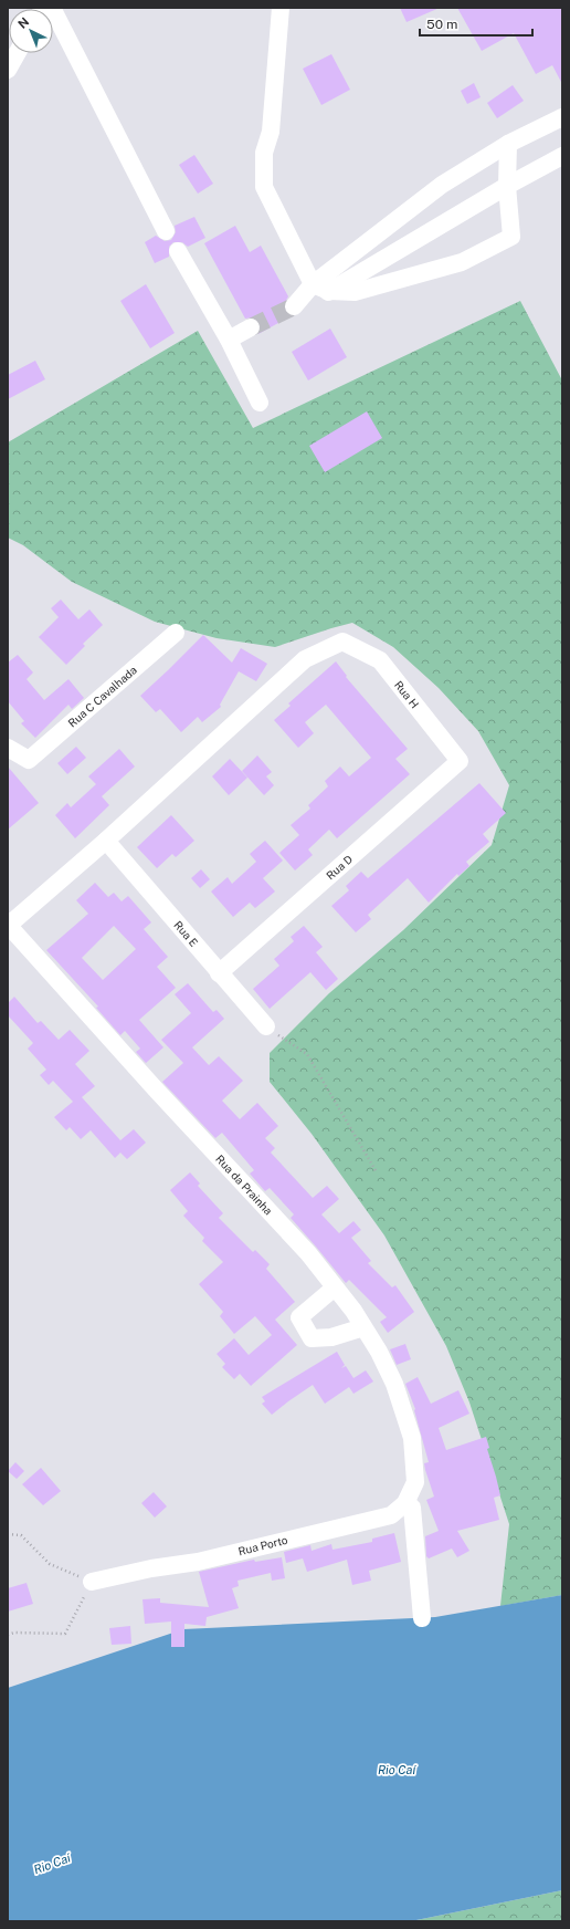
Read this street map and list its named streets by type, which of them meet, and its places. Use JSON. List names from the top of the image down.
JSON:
{
  "streets": {
    "street": [
      "Rua H",
      "Rua C Cavalhada",
      "Rua D",
      "Rua E",
      "Rua da Prainha",
      "Rua Porto"
    ]
  },
  "crossings": [
    ["Rua H", "Rua D"],
    ["Rua H", "Rua E"],
    ["Rua D", "Rua E"],
    ["Rua da Prainha", "Rua Porto"]
  ],
  "water": ["Rio Caí"],
  "scale_bar": "50 m",
  "north": "top left"
}
